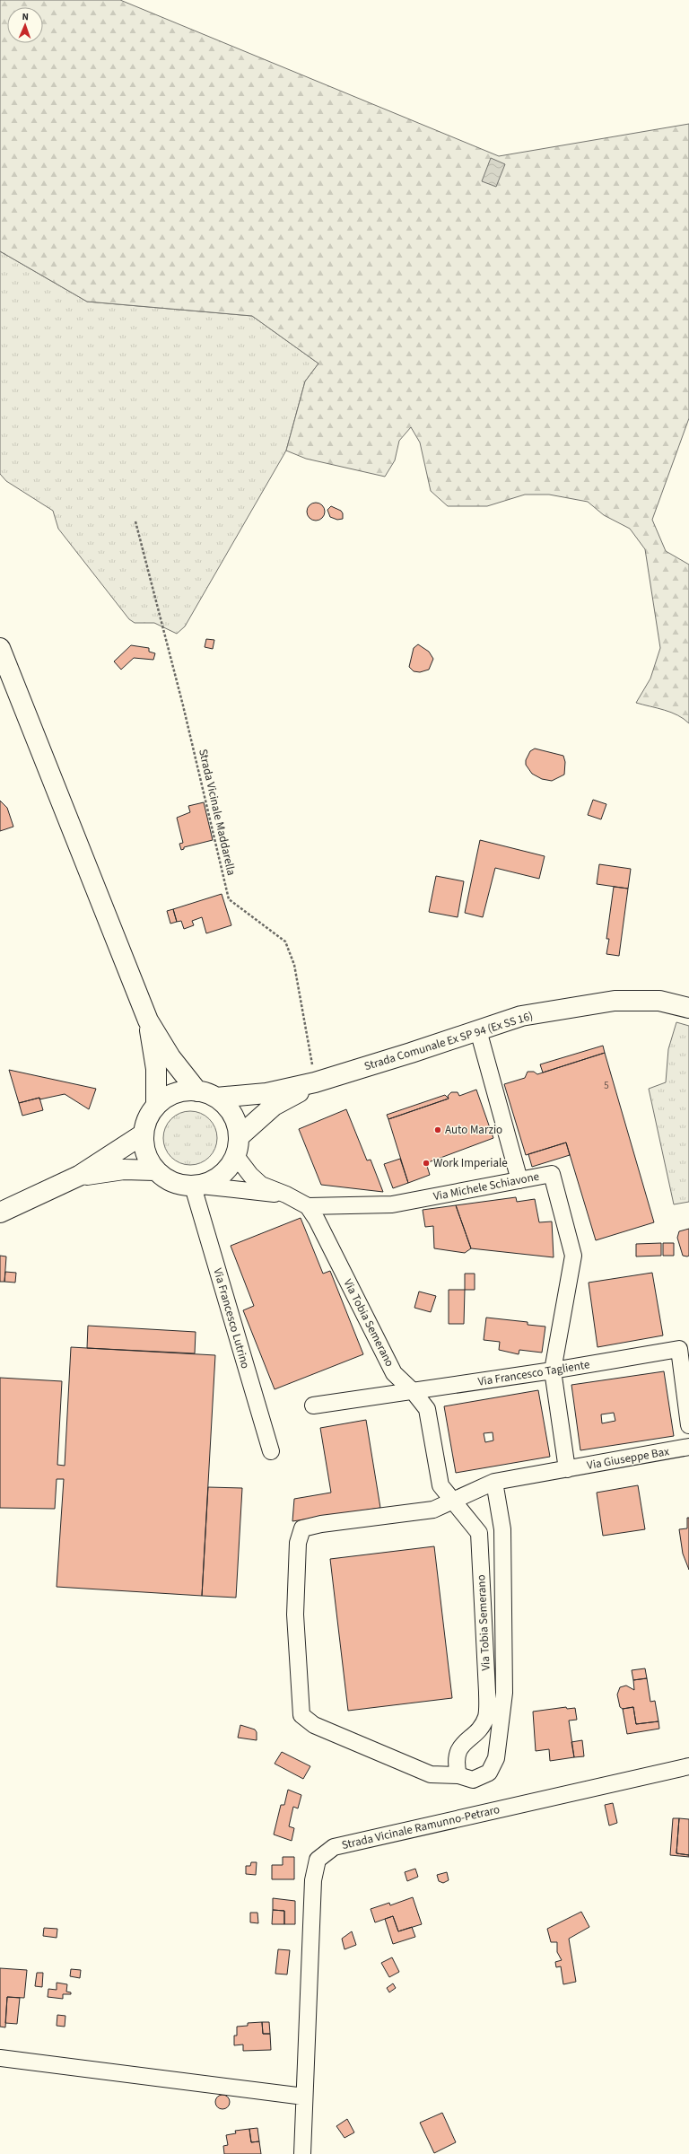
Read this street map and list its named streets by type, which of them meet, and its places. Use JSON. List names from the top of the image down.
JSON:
{
  "streets": {
    "main road": ["Strada Comunale Ex SP 94 (Ex SS 16)"],
    "street": [
      "Via Michele Schiavone",
      "Via Francesco Lutrino",
      "Via Tobia Semerano",
      "Via Francesco Tagliente",
      "Via Giuseppe Bax",
      "Strada Vicinale Ramunno-Petraro"
    ],
    "path": ["Strada Vicinale Maddarella"]
  },
  "crossings": [
    ["Strada Vicinale Maddarella", "Strada Comunale Ex SP 94 (Ex SS 16)"],
    ["Strada Comunale Ex SP 94 (Ex SS 16)", "Via Francesco Lutrino"],
    ["Strada Comunale Ex SP 94 (Ex SS 16)", "Via Tobia Semerano"],
    ["Via Michele Schiavone", "Via Tobia Semerano"],
    ["Via Michele Schiavone", "Via Francesco Tagliente"],
    ["Via Francesco Lutrino", "Via Tobia Semerano"],
    ["Via Tobia Semerano", "Via Francesco Tagliente"],
    ["Via Tobia Semerano", "Via Giuseppe Bax"]
  ],
  "places": ["Auto Marzio", "Work Imperiale"],
  "house_numbers": ["5"],
  "north": "top"
}
